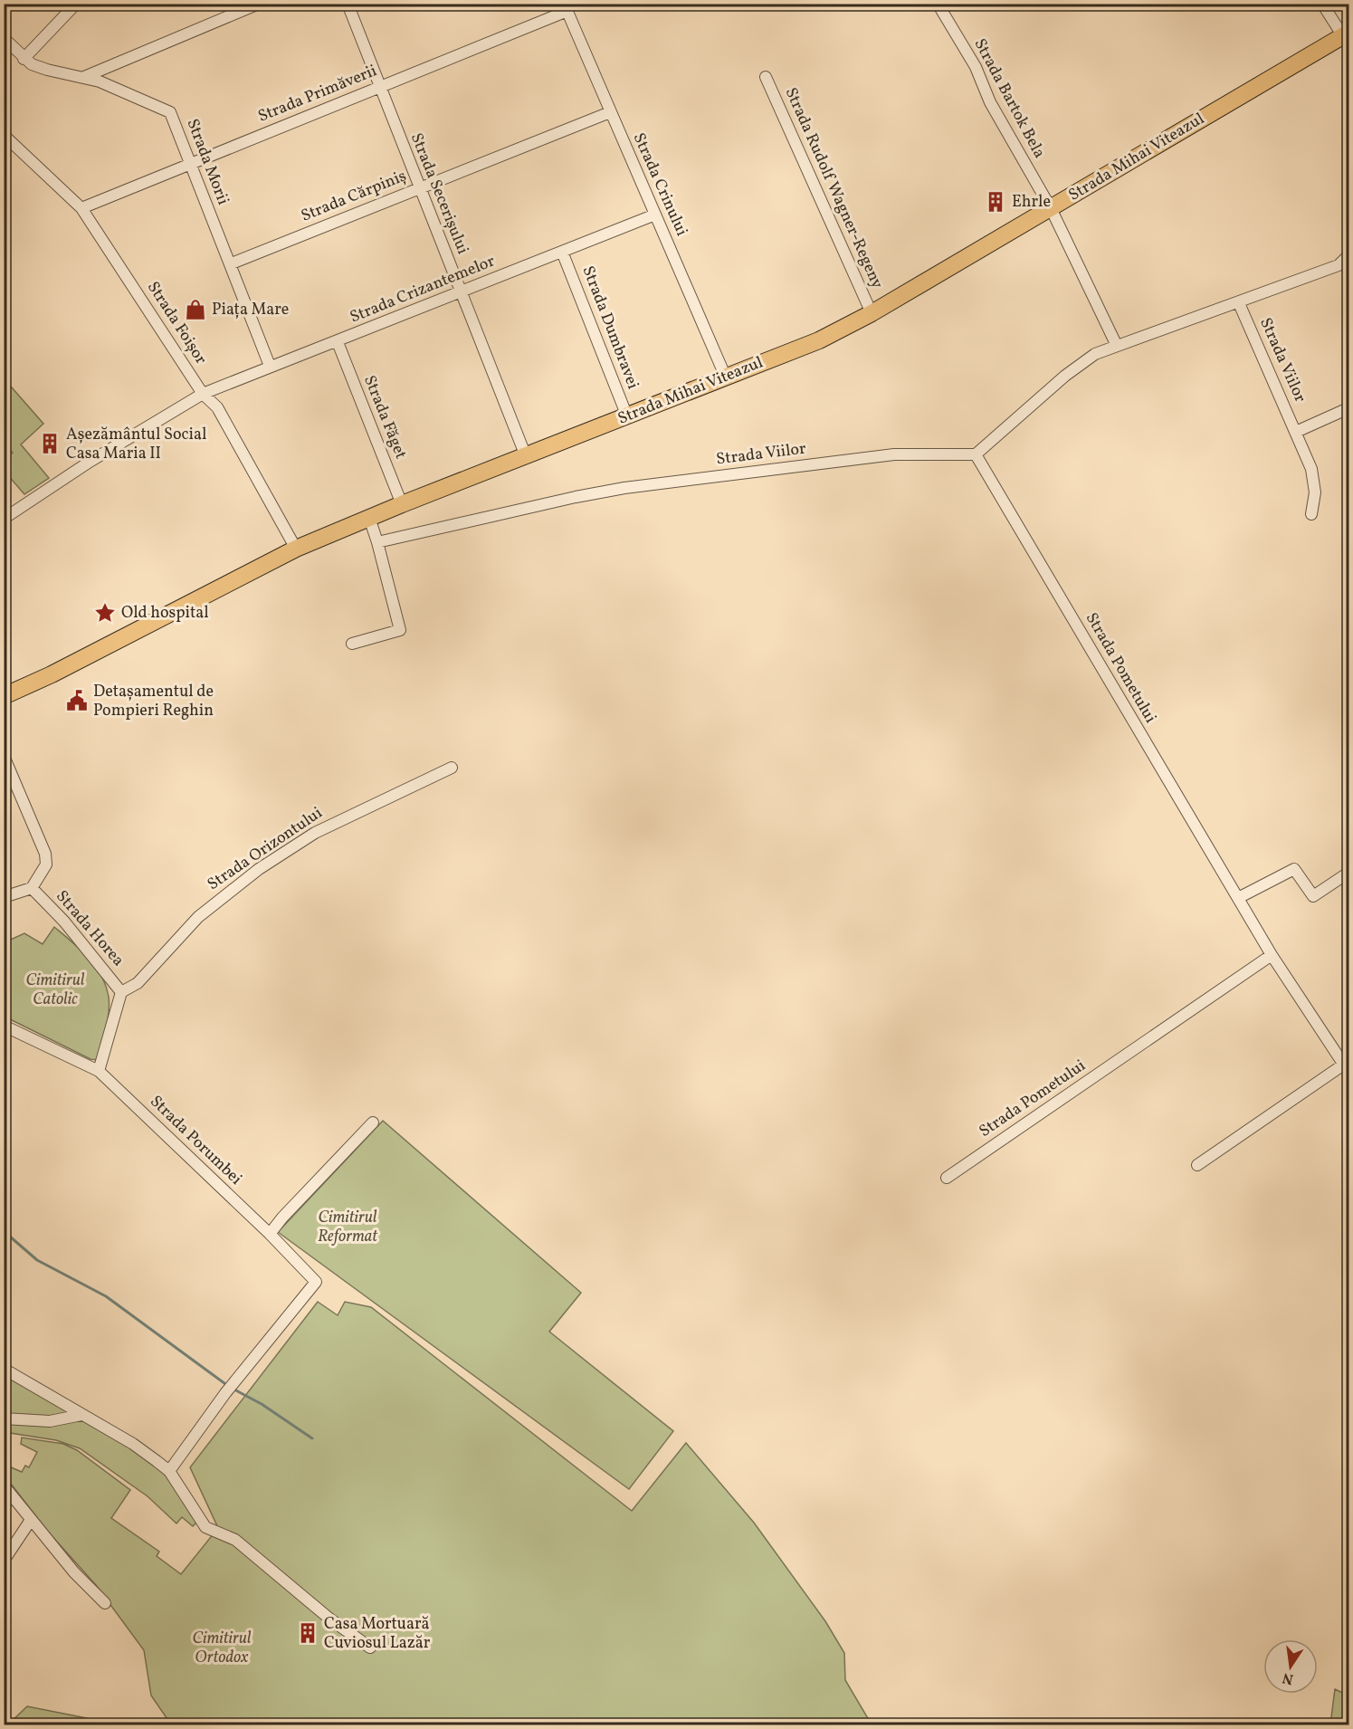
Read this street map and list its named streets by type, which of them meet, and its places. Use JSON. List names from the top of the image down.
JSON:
{
  "streets": {
    "highway": ["Strada Mihai Viteazul"],
    "street": [
      "Strada Primăverii",
      "Strada Bartok Bela",
      "Strada Morii",
      "Strada Crinului",
      "Strada Rudolf Wagner-Regeny",
      "Strada Secerișului",
      "Strada Cărpiniș",
      "Strada Crizantemelor",
      "Strada Foișor",
      "Strada Dumbravei",
      "Strada Viilor",
      "Strada Făget",
      "Strada Pometului",
      "Strada Orizontului",
      "Strada Horea",
      "Strada Porumbei"
    ]
  },
  "crossings": [
    ["Strada Primăverii", "Strada Morii"],
    ["Strada Primăverii", "Strada Crinului"],
    ["Strada Primăverii", "Strada Secerișului"],
    ["Strada Primăverii", "Strada Foișor"],
    ["Strada Bartok Bela", "Strada Mihai Viteazul"],
    ["Strada Mihai Viteazul", "Strada Crinului"],
    ["Strada Mihai Viteazul", "Strada Rudolf Wagner-Regeny"],
    ["Strada Mihai Viteazul", "Strada Secerișului"],
    ["Strada Mihai Viteazul", "Strada Foișor"],
    ["Strada Mihai Viteazul", "Strada Dumbravei"],
    ["Strada Mihai Viteazul", "Strada Făget"],
    ["Strada Morii", "Strada Cărpiniș"],
    ["Strada Morii", "Strada Crizantemelor"],
    ["Strada Crinului", "Strada Cărpiniș"],
    ["Strada Crinului", "Strada Crizantemelor"],
    ["Strada Secerișului", "Strada Cărpiniș"],
    ["Strada Secerișului", "Strada Crizantemelor"],
    ["Strada Crizantemelor", "Strada Foișor"],
    ["Strada Crizantemelor", "Strada Dumbravei"],
    ["Strada Crizantemelor", "Strada Făget"],
    ["Strada Viilor", "Strada Pometului"],
    ["Strada Orizontului", "Strada Horea"]
  ],
  "parks": ["Cimitirul Catolic", "Cimitirul Reformat", "Cimitirul Ortodox"],
  "places": {
    "building": ["Ehrle", "Așezământul Social Casa Maria II", "Casa Mortuară Cuviosul Lazăr"],
    "shop": ["Piața Mare"],
    "place": ["Old hospital"],
    "public building": ["Detașamentul de Pompieri Reghin"]
  },
  "north": "bottom"
}
